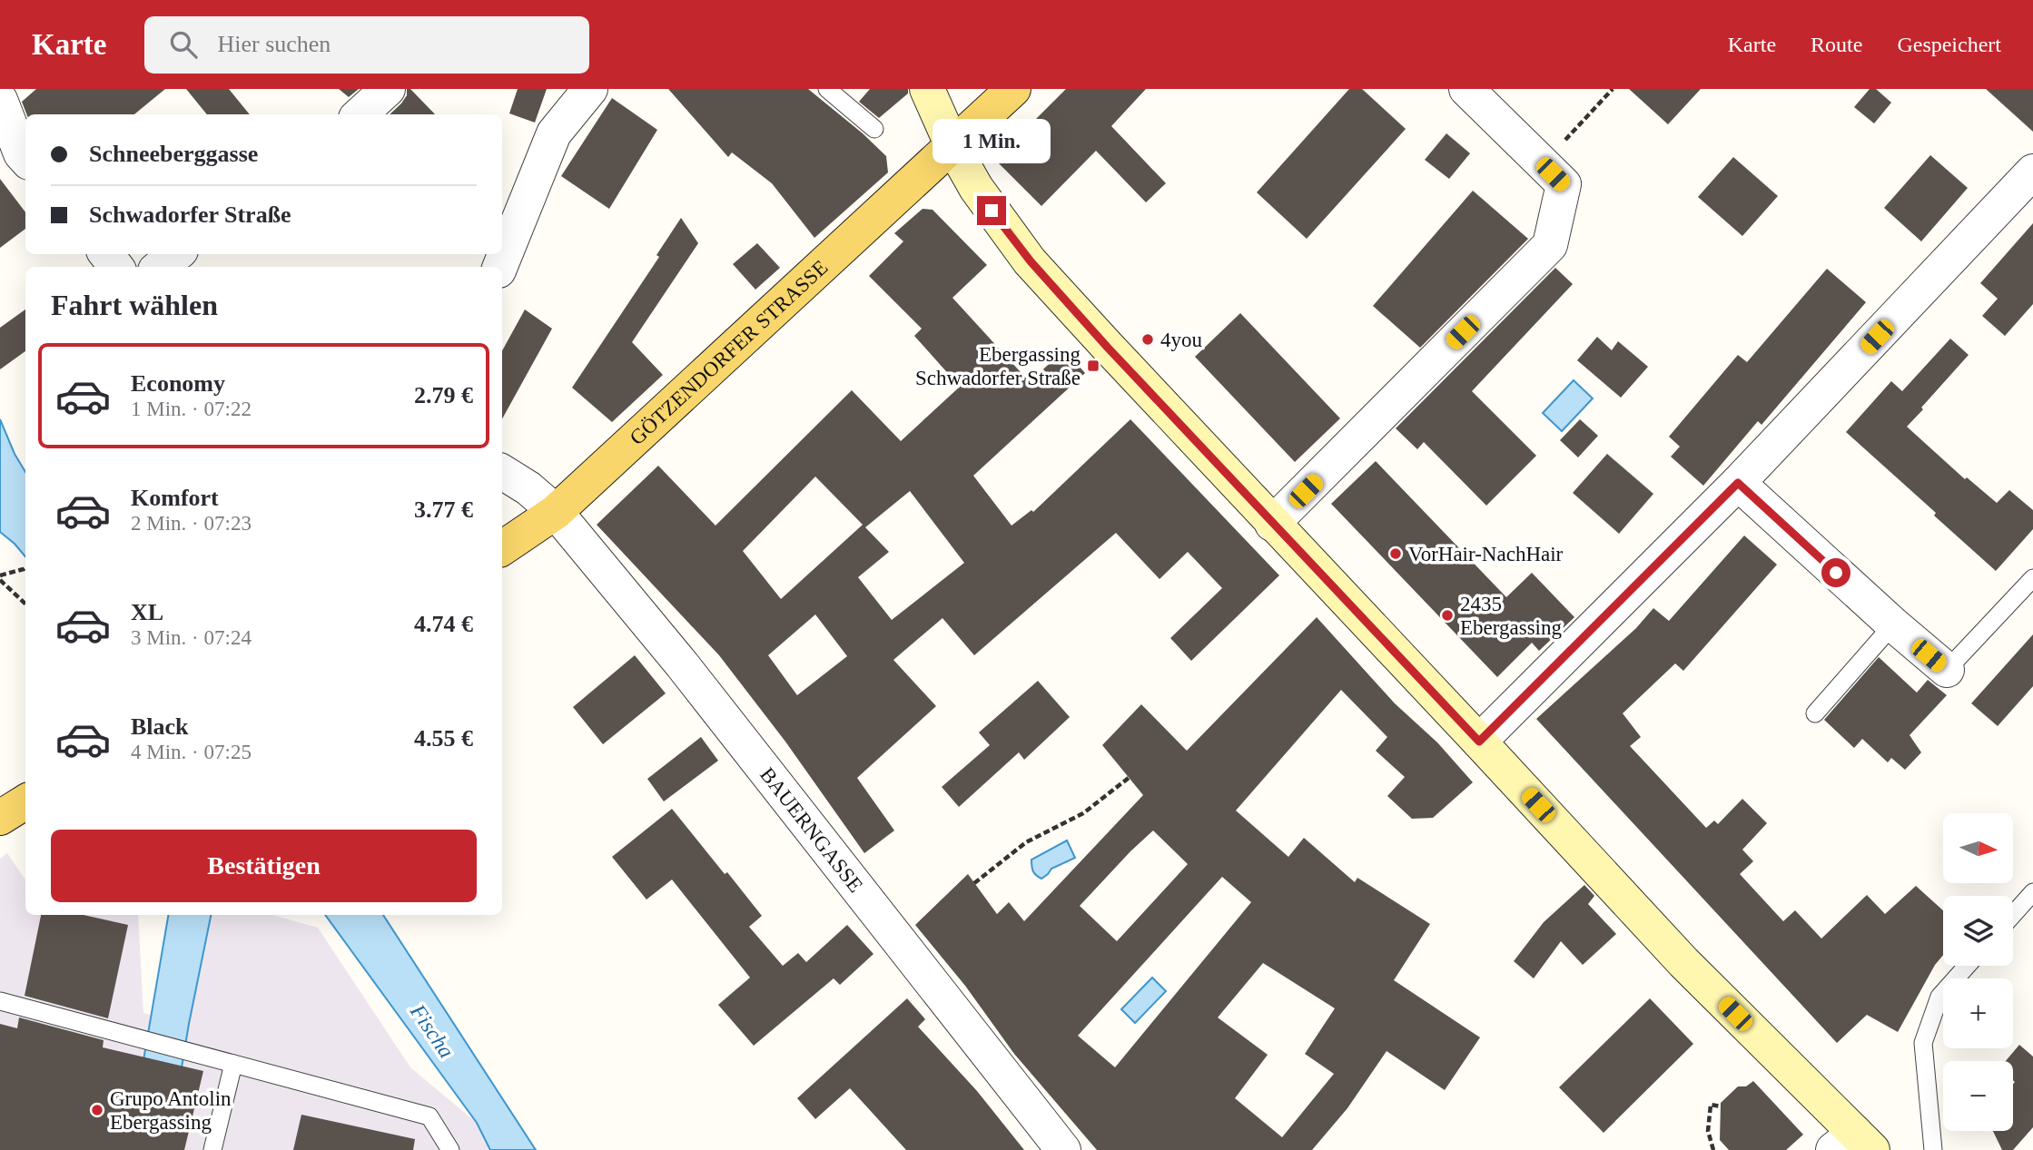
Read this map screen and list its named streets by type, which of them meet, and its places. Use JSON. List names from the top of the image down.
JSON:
{
  "streets": {
    "main road": ["GÖTZENDORFER STRASSE"],
    "street": ["BAUERNGASSE"]
  },
  "crossings": [
    ["GÖTZENDORFER STRASSE", "BAUERNGASSE"]
  ],
  "water": ["Fischa"],
  "places": {
    "other": [
      "4you",
      "VorHair-NachHair",
      "2435 Ebergassing",
      "Grupo Antolin Ebergassing"
    ],
    "transit": ["Ebergassing Schwadorfer Straße"]
  },
  "north": "right",
  "page": {
    "header": "Karte",
    "search": "Hier suchen",
    "nav": ["Karte", "Route", "Gespeichert"],
    "banner": ["Schneeberggasse", "Schwadorfer Straße"],
    "bubble": "1 Min.",
    "heading": "Fahrt wählen",
    "list": [
      {
        "name": "Economy",
        "note": "1 Min. · 07:22",
        "value": "2.79 €"
      },
      {
        "name": "Komfort",
        "note": "2 Min. · 07:23",
        "value": "3.77 €"
      },
      {
        "name": "XL",
        "note": "3 Min. · 07:24",
        "value": "4.74 €"
      },
      {
        "name": "Black",
        "note": "4 Min. · 07:25",
        "value": "4.55 €"
      }
    ],
    "map_buttons": ["+", "−"],
    "buttons": "Bestätigen"
  }
}
